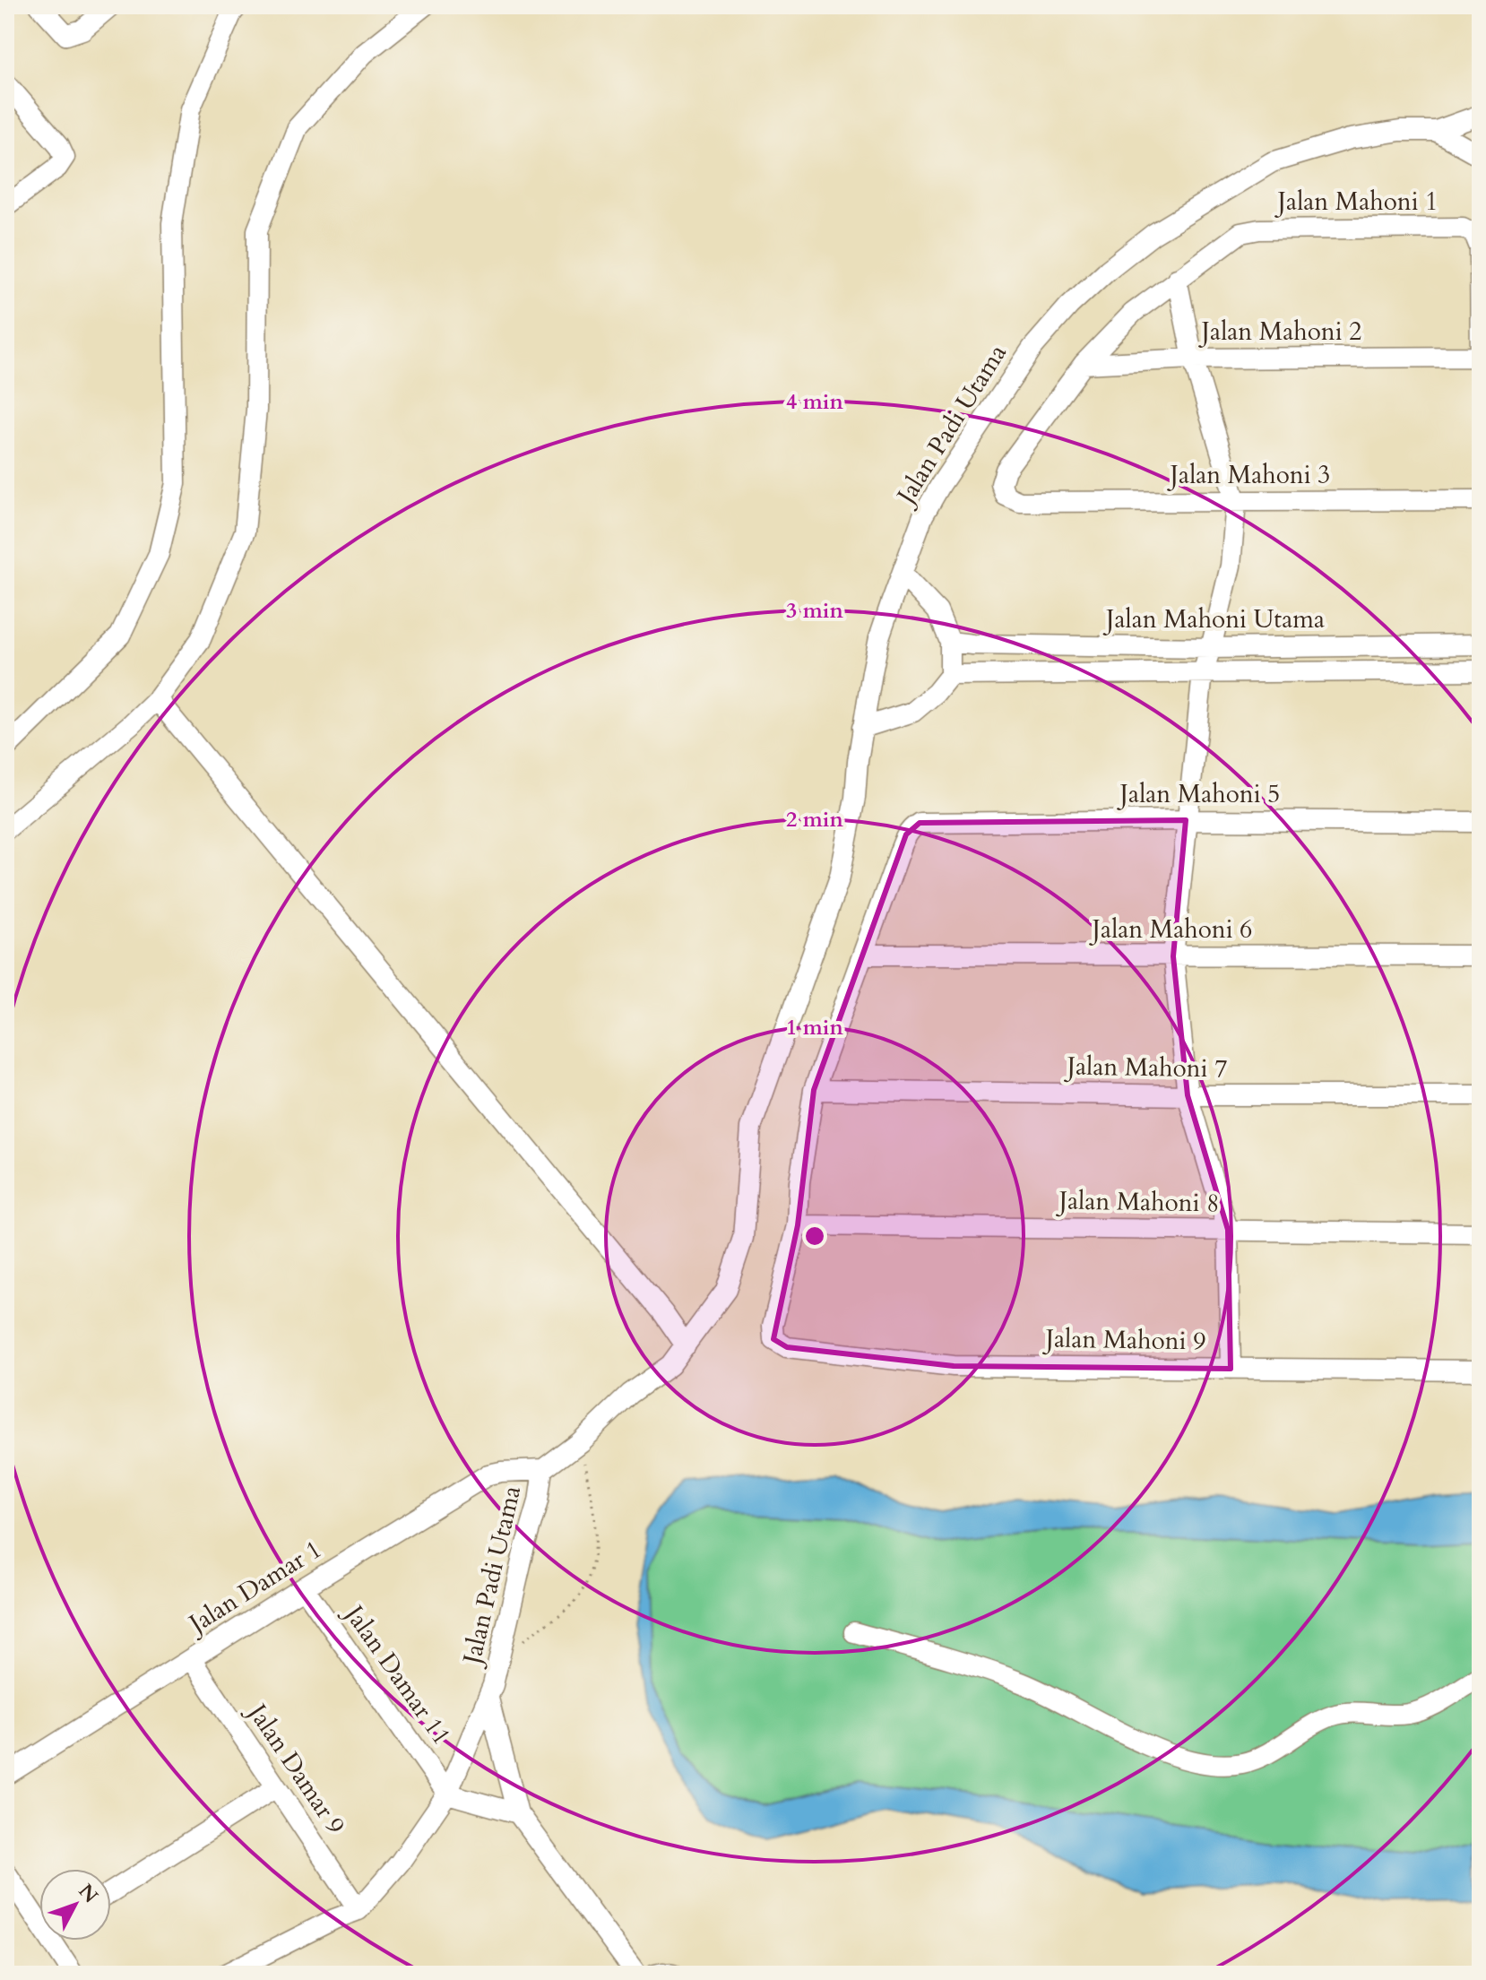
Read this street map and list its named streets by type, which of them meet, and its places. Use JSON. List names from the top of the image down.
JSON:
{
  "streets": {
    "street": [
      "Jalan Mahoni 1",
      "Jalan Mahoni 2",
      "Jalan Padi Utama",
      "Jalan Mahoni 3",
      "Jalan Mahoni Utama",
      "Jalan Mahoni 5",
      "Jalan Mahoni 6",
      "Jalan Mahoni 7",
      "Jalan Mahoni 8",
      "Jalan Mahoni 9",
      "Jalan Damar 1",
      "Jalan Damar 11",
      "Jalan Damar 9"
    ]
  },
  "crossings": [
    ["Jalan Mahoni 1", "Jalan Mahoni 2"],
    ["Jalan Mahoni 2", "Jalan Mahoni 3"],
    ["Jalan Padi Utama", "Jalan Damar 1"],
    ["Jalan Padi Utama", "Jalan Damar 11"],
    ["Jalan Padi Utama", "Jalan Damar 9"],
    ["Jalan Mahoni 5", "Jalan Mahoni 6"],
    ["Jalan Mahoni 8", "Jalan Mahoni 9"],
    ["Jalan Damar 1", "Jalan Damar 11"],
    ["Jalan Damar 1", "Jalan Damar 9"]
  ],
  "north": "top right",
  "rings": [
    "4 min",
    "3 min",
    "2 min",
    "1 min"
  ]
}
